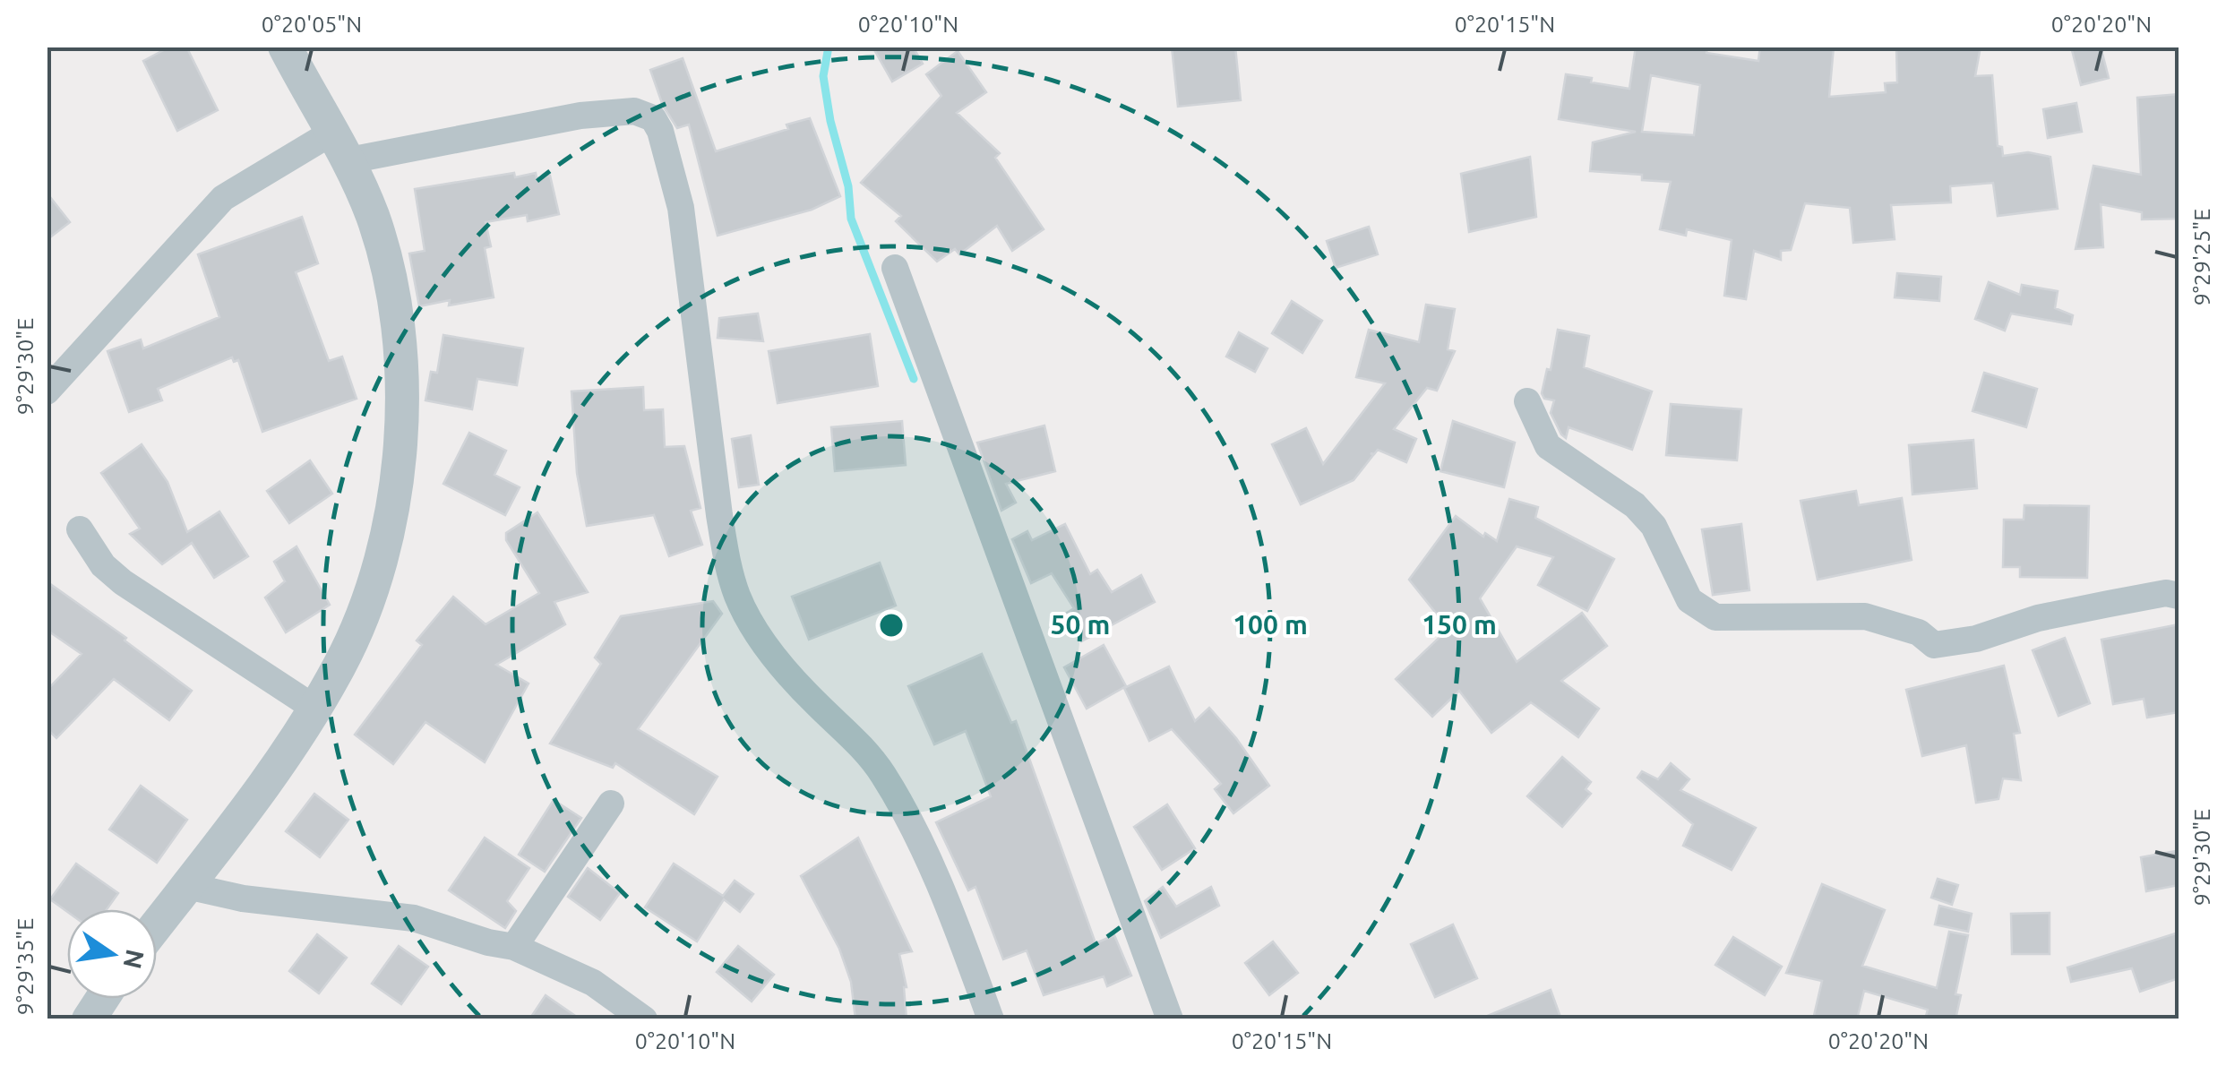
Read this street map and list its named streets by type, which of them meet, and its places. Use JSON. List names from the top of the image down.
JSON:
{
  "north": "right",
  "coordinates": [
    "0°20'05\"N",
    "0°20'10\"N",
    "0°20'15\"N",
    "0°20'20\"N",
    "9°29'25\"E",
    "9°29'30\"E",
    "9°29'35\"E"
  ],
  "rings": ["50 m", "100 m", "150 m"]
}
